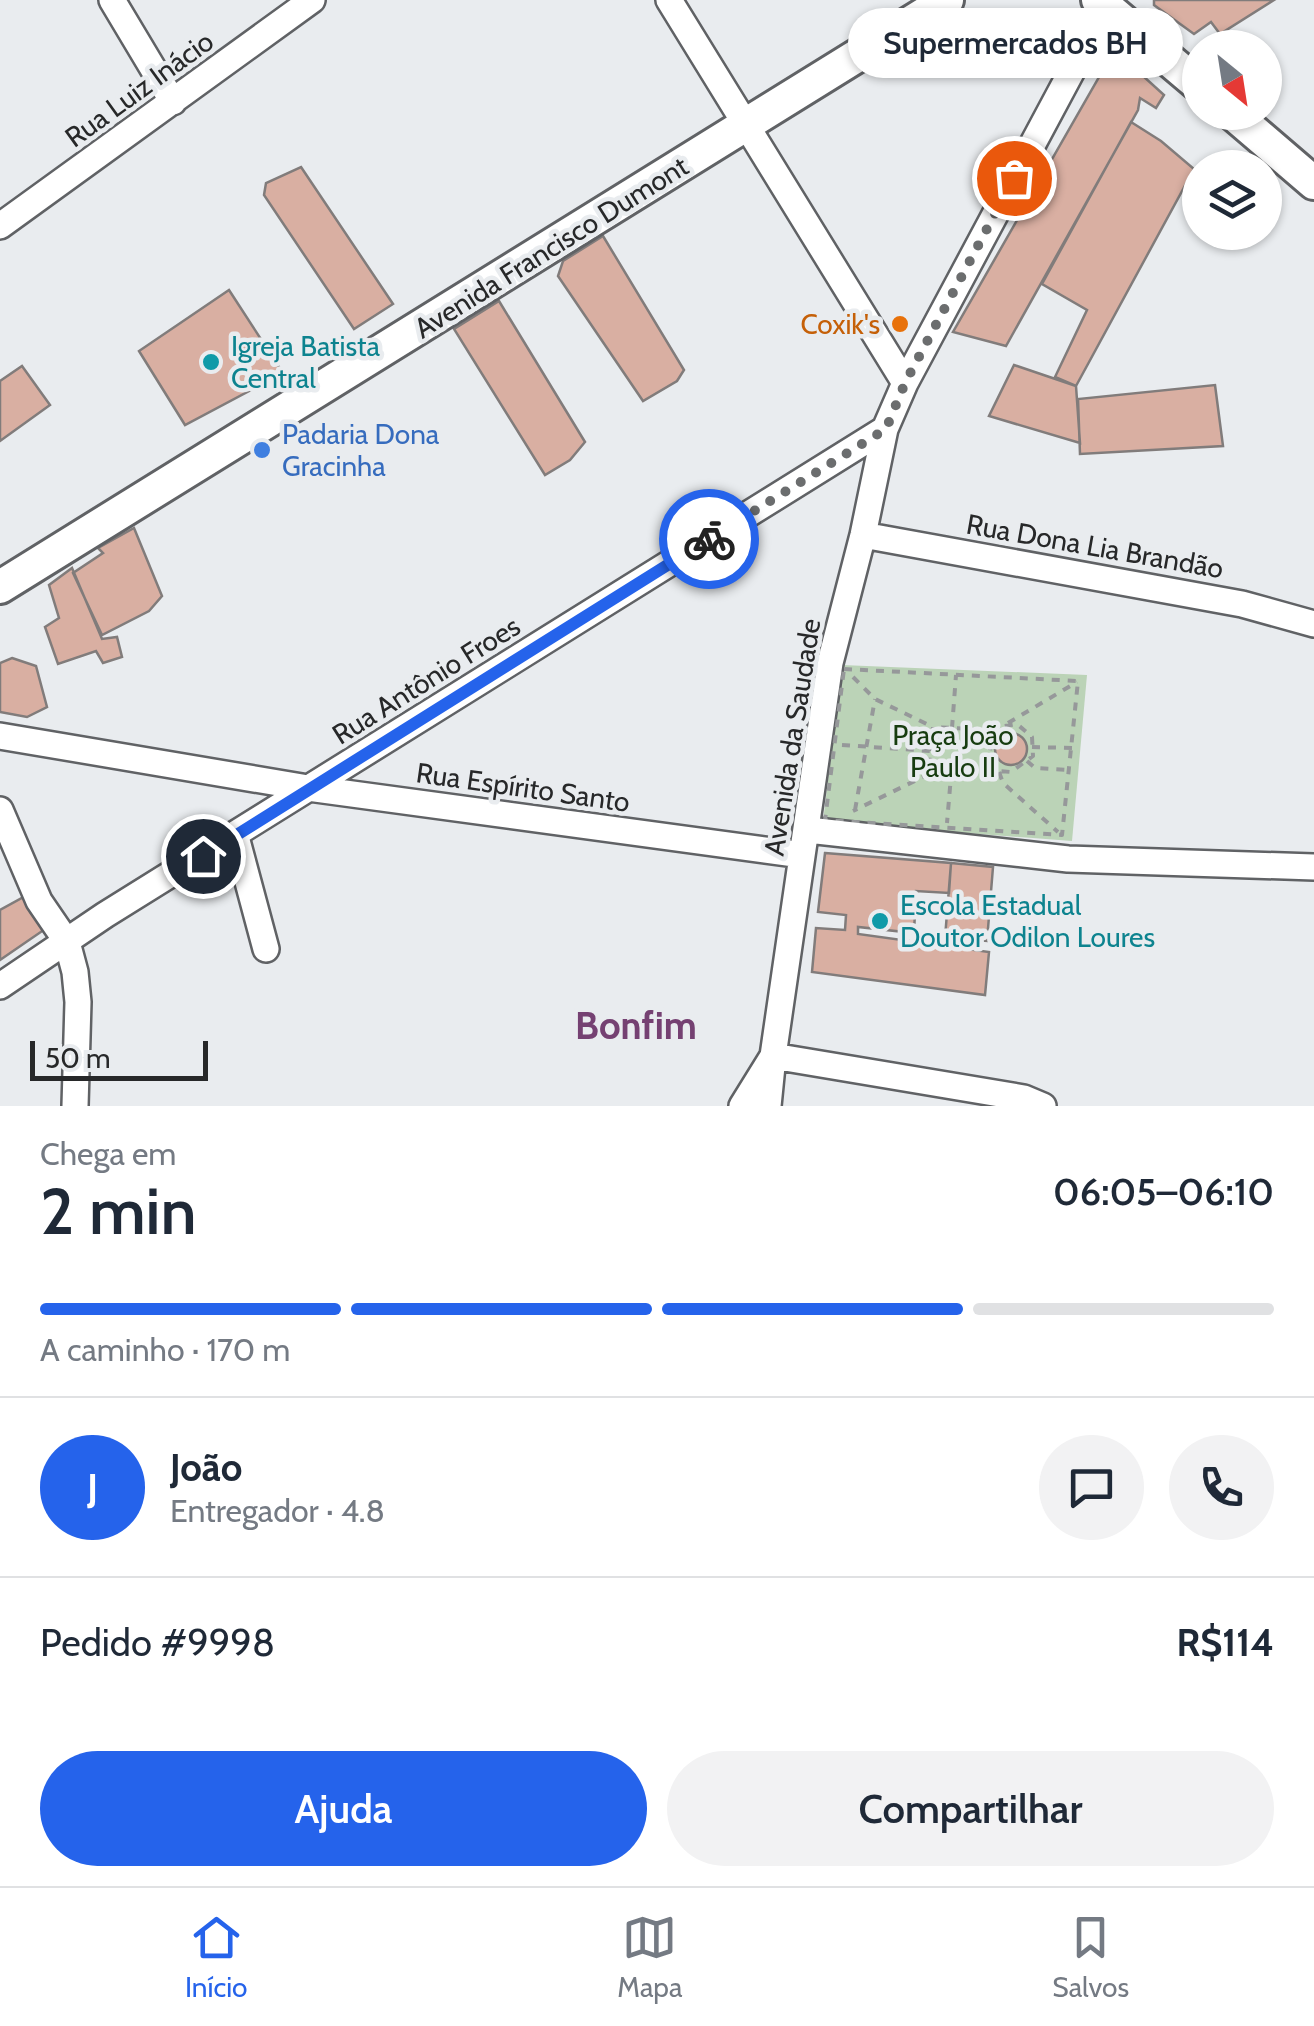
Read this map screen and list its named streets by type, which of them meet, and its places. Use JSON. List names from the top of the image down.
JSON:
{
  "streets": {
    "street": [
      "Rua Luiz Inácio",
      "Avenida Francisco Dumont",
      "Rua Dona Lia Brandão",
      "Rua Antônio Froes",
      "Avenida da Saudade",
      "Rua Espírito Santo"
    ]
  },
  "crossings": [
    ["Rua Dona Lia Brandão", "Avenida da Saudade"],
    ["Rua Antônio Froes", "Avenida da Saudade"],
    ["Rua Antônio Froes", "Rua Espírito Santo"],
    ["Avenida da Saudade", "Rua Espírito Santo"]
  ],
  "districts": ["Bonfim"],
  "parks": ["Praça João Paulo II"],
  "places": [
    "Supermercados BH",
    "Coxik's",
    "Igreja Batista Central",
    "Padaria Dona Gracinha",
    "Escola Estadual Doutor Odilon Loures"
  ],
  "scale_bar": "50 m",
  "north": "bottom right",
  "page": {
    "bubble": "Supermercados BH",
    "scale": "50 m",
    "heading": ["2 min", "Chega em", "06:05–06:10"],
    "panel": [
      "João",
      "Entregador · 4.8",
      "Pedido #9998",
      "R$114"
    ],
    "bar": "A caminho · 170 m",
    "round": "J",
    "buttons": ["Ajuda", "Compartilhar"],
    "tabs": ["Início", "Mapa", "Salvos"]
  }
}
